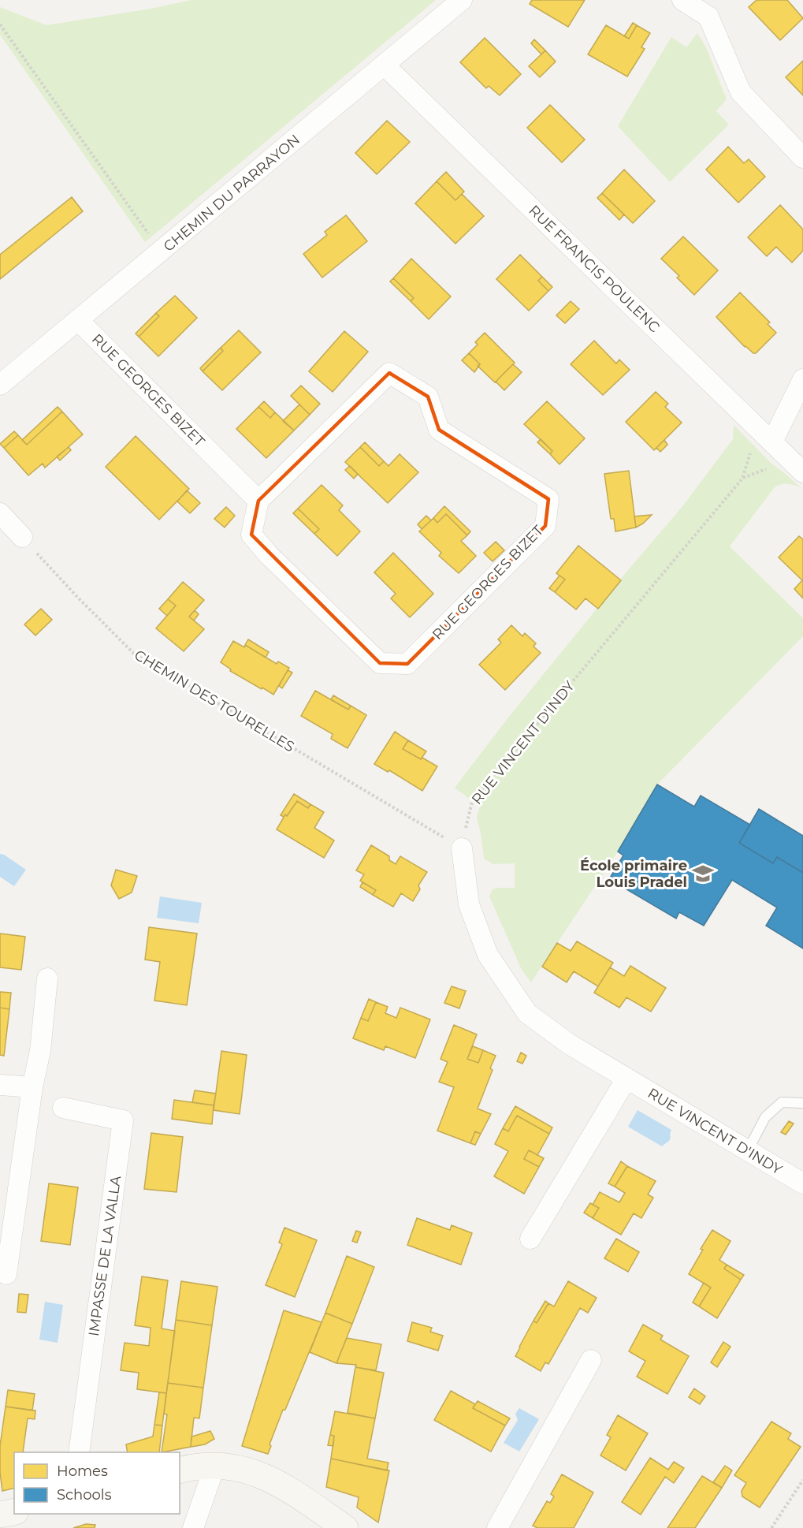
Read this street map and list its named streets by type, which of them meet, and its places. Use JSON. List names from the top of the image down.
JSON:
{
  "streets": {
    "street": [
      "CHEMIN DU PARRAYON",
      "RUE FRANCIS POULENC",
      "RUE GEORGES BIZET",
      "RUE VINCENT D'INDY",
      "IMPASSE DE LA VALLA"
    ],
    "path": ["CHEMIN DES TOURELLES"]
  },
  "crossings": [
    ["CHEMIN DU PARRAYON", "RUE FRANCIS POULENC"],
    ["CHEMIN DU PARRAYON", "RUE GEORGES BIZET"],
    ["RUE FRANCIS POULENC", "RUE VINCENT D'INDY"],
    ["CHEMIN DES TOURELLES", "RUE VINCENT D'INDY"]
  ],
  "places": {
    "school or university": ["École primaire Louis Pradel"]
  },
  "legend": ["Homes", "Schools"]
}
